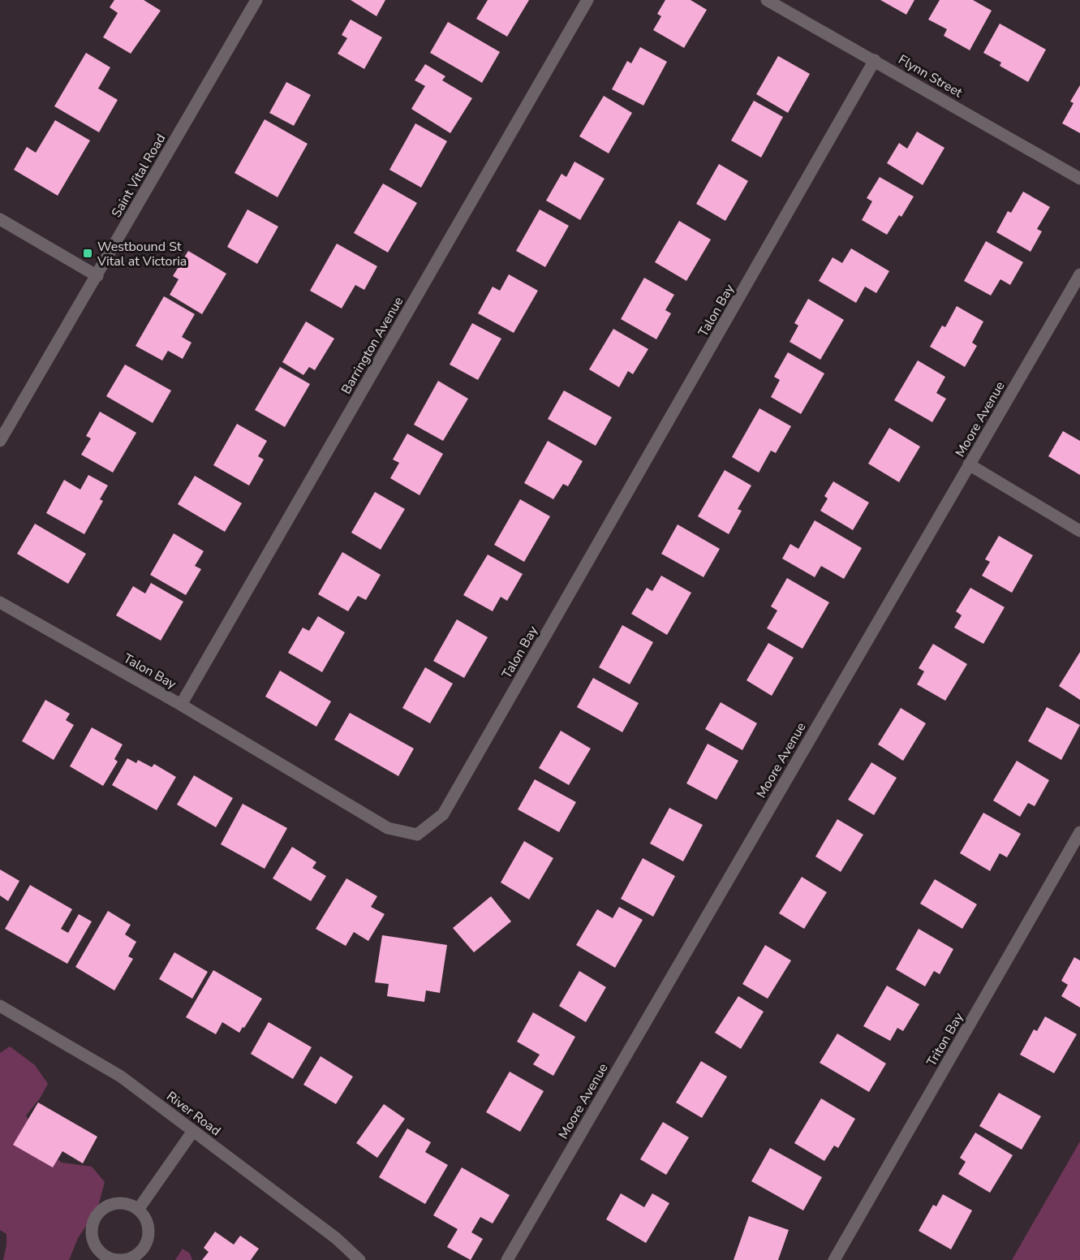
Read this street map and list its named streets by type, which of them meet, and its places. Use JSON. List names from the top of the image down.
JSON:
{
  "streets": {
    "street": [
      "Flynn Street",
      "Saint Vital Road",
      "Talon Bay",
      "Barrington Avenue",
      "Moore Avenue",
      "Triton Bay",
      "River Road"
    ]
  },
  "crossings": [
    ["Flynn Street", "Talon Bay"],
    ["Talon Bay", "Barrington Avenue"]
  ],
  "places": {
    "transit": ["Westbound St Vital at Victoria"]
  }
}
